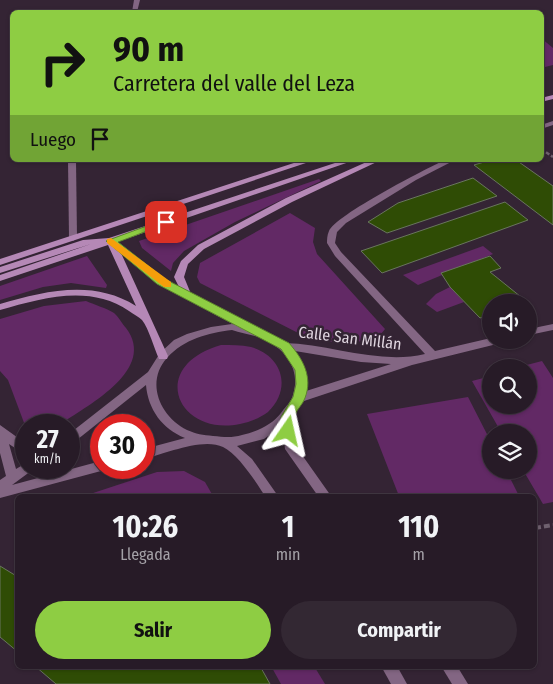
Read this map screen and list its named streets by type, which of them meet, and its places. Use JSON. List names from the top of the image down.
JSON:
{
  "streets": {
    "street": ["Calle San Millán"]
  },
  "page": {
    "turn": ["90 m", "Carretera del valle del Leza"],
    "then": "Luego",
    "speed": "27 km/h",
    "limit": "30",
    "eta": [
      "10:26",
      "Llegada",
      "1",
      "min",
      "110",
      "m"
    ],
    "buttons": ["Salir", "Compartir"]
  }
}
